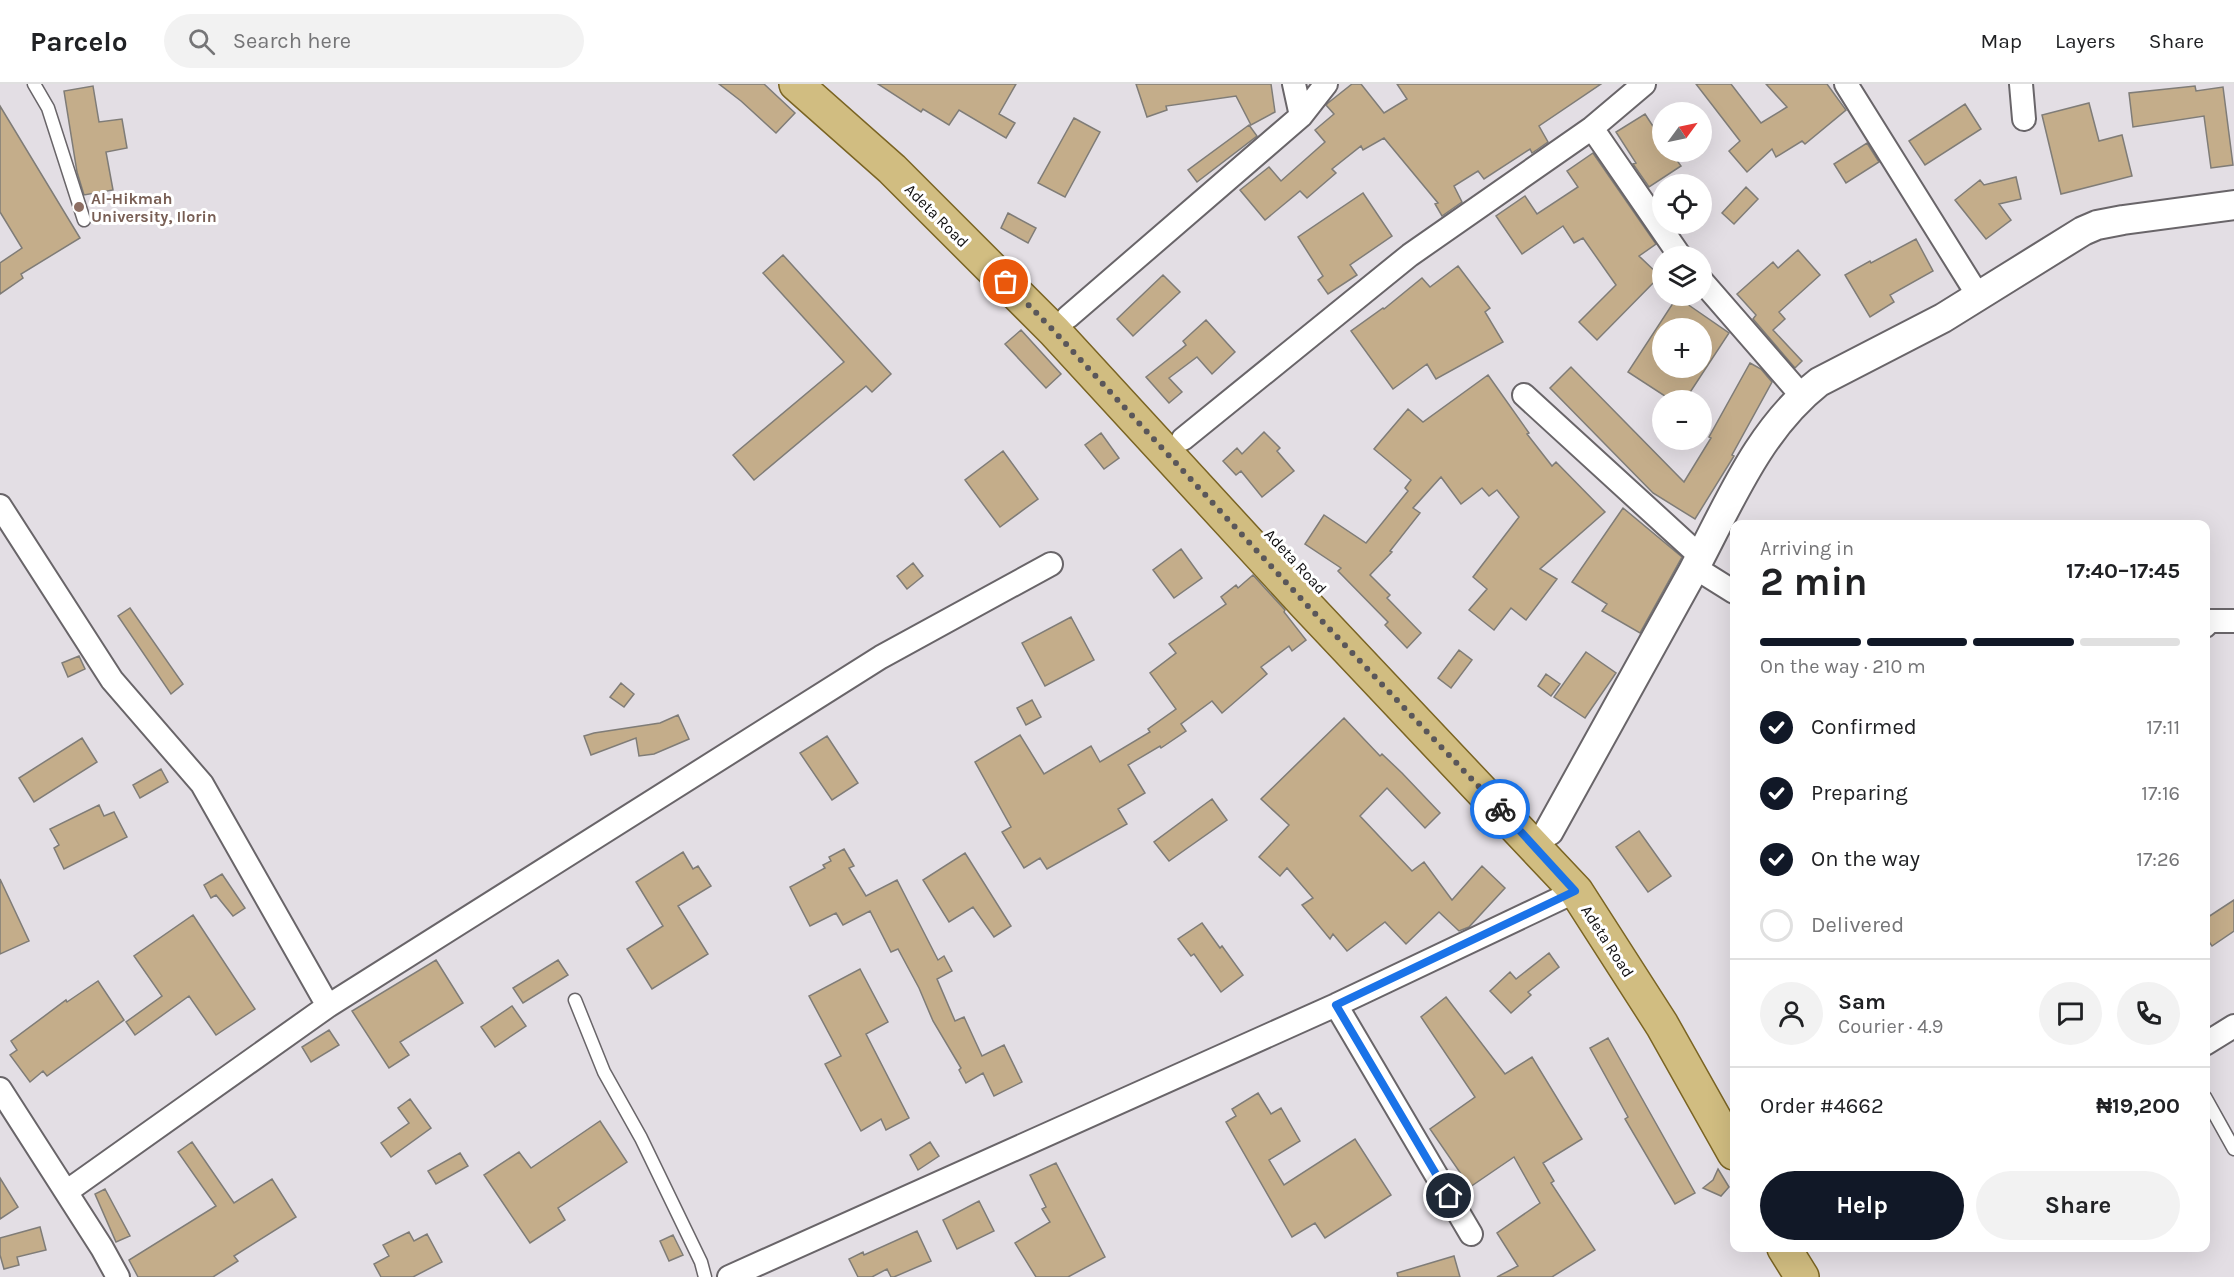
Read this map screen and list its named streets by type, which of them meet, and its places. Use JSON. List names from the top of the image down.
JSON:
{
  "streets": {
    "main road": ["Adeta Road"]
  },
  "places": ["Al-Hikmah University, Ilorin"],
  "north": "top right",
  "page": {
    "header": "Parcelo",
    "search": "Search here",
    "nav": ["Map", "Layers", "Share"],
    "map_buttons": ["+", "−"],
    "heading": ["2 min", "Arriving in", "17:40–17:45"],
    "panel": [
      "Sam",
      "Courier · 4.9",
      "Order #4662",
      "₦19,200"
    ],
    "bar": "On the way · 210 m",
    "list": [
      ["Confirmed", "17:11"],
      ["Preparing", "17:16"],
      ["On the way", "17:26"],
      "Delivered"
    ],
    "buttons": ["Help", "Share"]
  }
}
